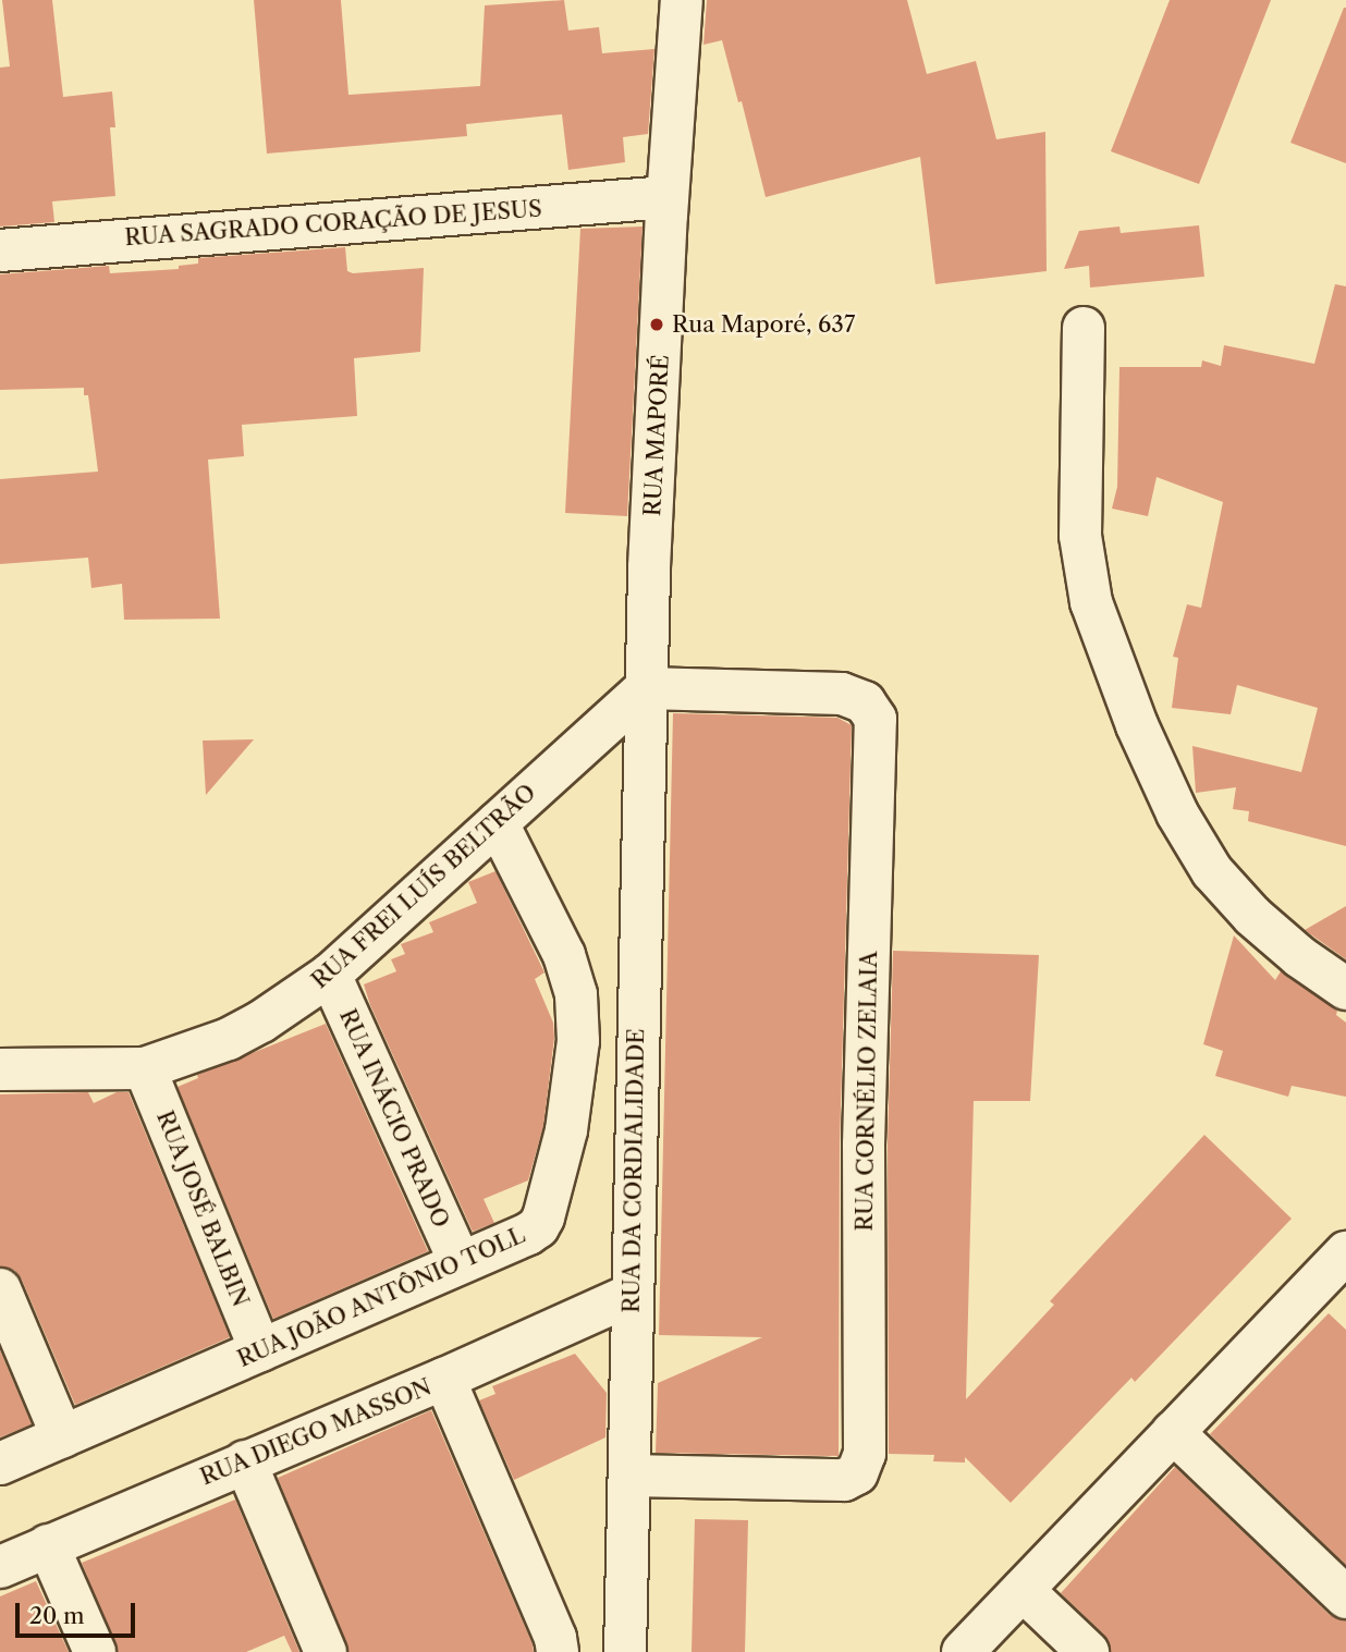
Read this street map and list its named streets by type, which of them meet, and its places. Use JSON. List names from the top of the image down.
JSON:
{
  "streets": {
    "street": [
      "RUA SAGRADO CORAÇÃO DE JESUS",
      "RUA MAPORÉ",
      "RUA FREI LUÍS BELTRÃO",
      "RUA CORNÉLIO ZELAIA",
      "RUA INÁCIO PRADO",
      "RUA DA CORDIALIDADE",
      "RUA JOSÉ BALBIN",
      "RUA JOÃO ANTÔNIO TOLL",
      "RUA DIEGO MASSON"
    ]
  },
  "crossings": [
    ["RUA SAGRADO CORAÇÃO DE JESUS", "RUA MAPORÉ"],
    ["RUA MAPORÉ", "RUA FREI LUÍS BELTRÃO"],
    ["RUA MAPORÉ", "RUA CORNÉLIO ZELAIA"],
    ["RUA MAPORÉ", "RUA DA CORDIALIDADE"],
    ["RUA FREI LUÍS BELTRÃO", "RUA CORNÉLIO ZELAIA"],
    ["RUA FREI LUÍS BELTRÃO", "RUA INÁCIO PRADO"],
    ["RUA FREI LUÍS BELTRÃO", "RUA DA CORDIALIDADE"],
    ["RUA FREI LUÍS BELTRÃO", "RUA JOSÉ BALBIN"],
    ["RUA FREI LUÍS BELTRÃO", "RUA JOÃO ANTÔNIO TOLL"],
    ["RUA CORNÉLIO ZELAIA", "RUA DA CORDIALIDADE"],
    ["RUA INÁCIO PRADO", "RUA JOÃO ANTÔNIO TOLL"],
    ["RUA DA CORDIALIDADE", "RUA DIEGO MASSON"],
    ["RUA JOSÉ BALBIN", "RUA JOÃO ANTÔNIO TOLL"]
  ],
  "places": ["Rua Maporé, 637"],
  "scale_bar": "20 m"
}
